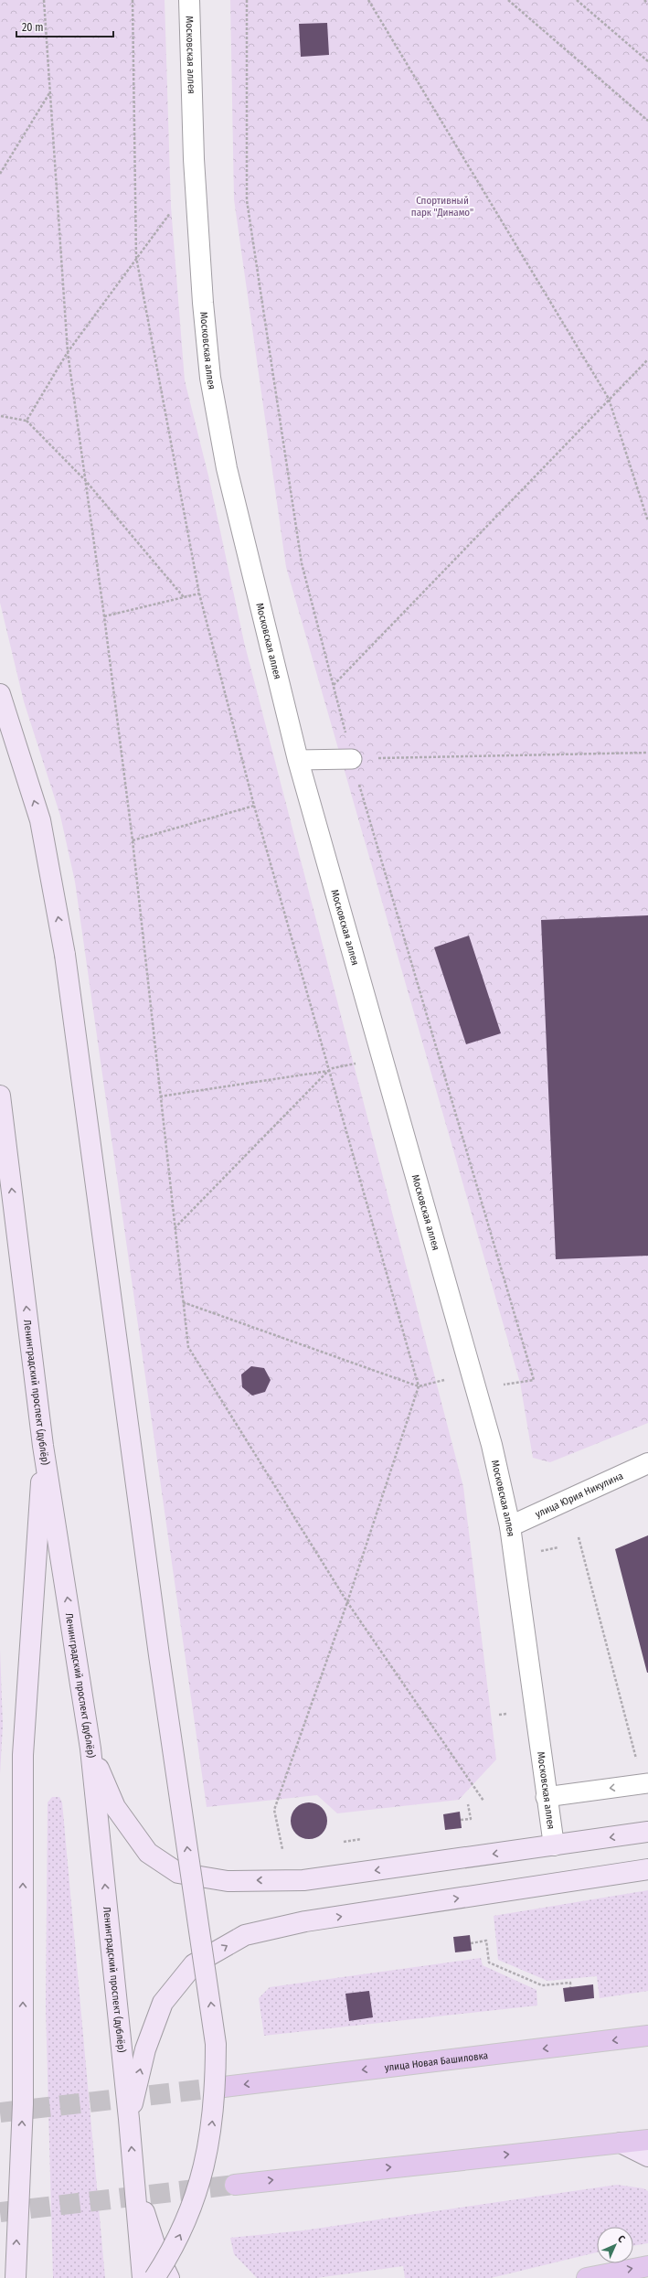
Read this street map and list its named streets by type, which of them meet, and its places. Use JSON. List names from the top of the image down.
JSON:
{
  "streets": {
    "main road": ["Ленинградский проспект (дублёр)", "улица Новая Башиловка"],
    "street": ["Московская аллея", "улица Юрия Никулина"]
  },
  "crossings": [
    ["Московская аллея", "улица Юрия Никулина"]
  ],
  "parks": ["Спортивный парк \"Динамо\""],
  "scale_bar": "20 m",
  "north": "top right"
}
